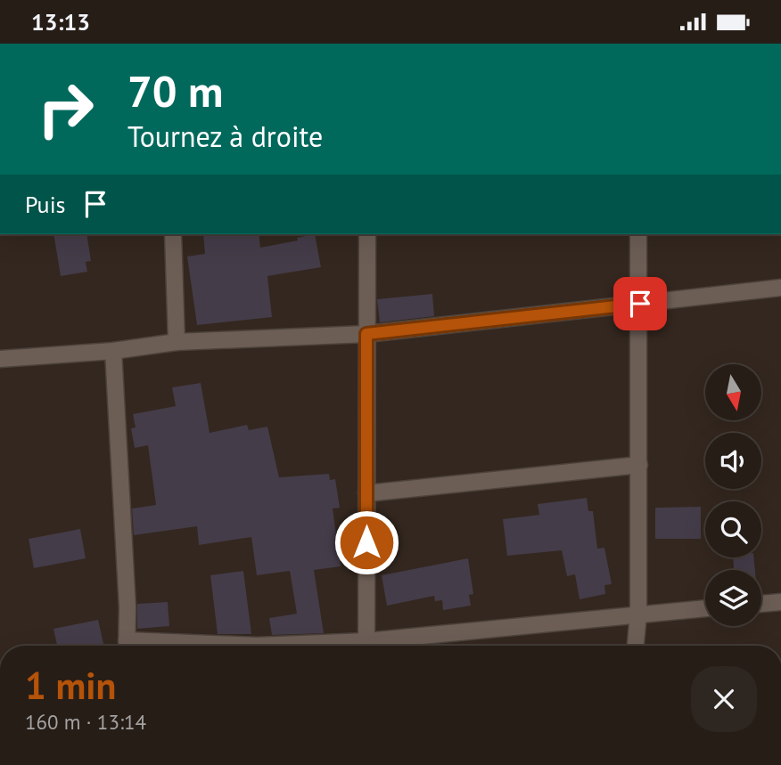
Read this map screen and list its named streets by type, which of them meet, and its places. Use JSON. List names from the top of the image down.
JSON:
{
  "north": "bottom",
  "page": {
    "status": "13:13",
    "turn": ["70 m", "Tournez à droite"],
    "then": "Puis",
    "heading": ["1 min", "160 m · 13:14"]
  }
}
